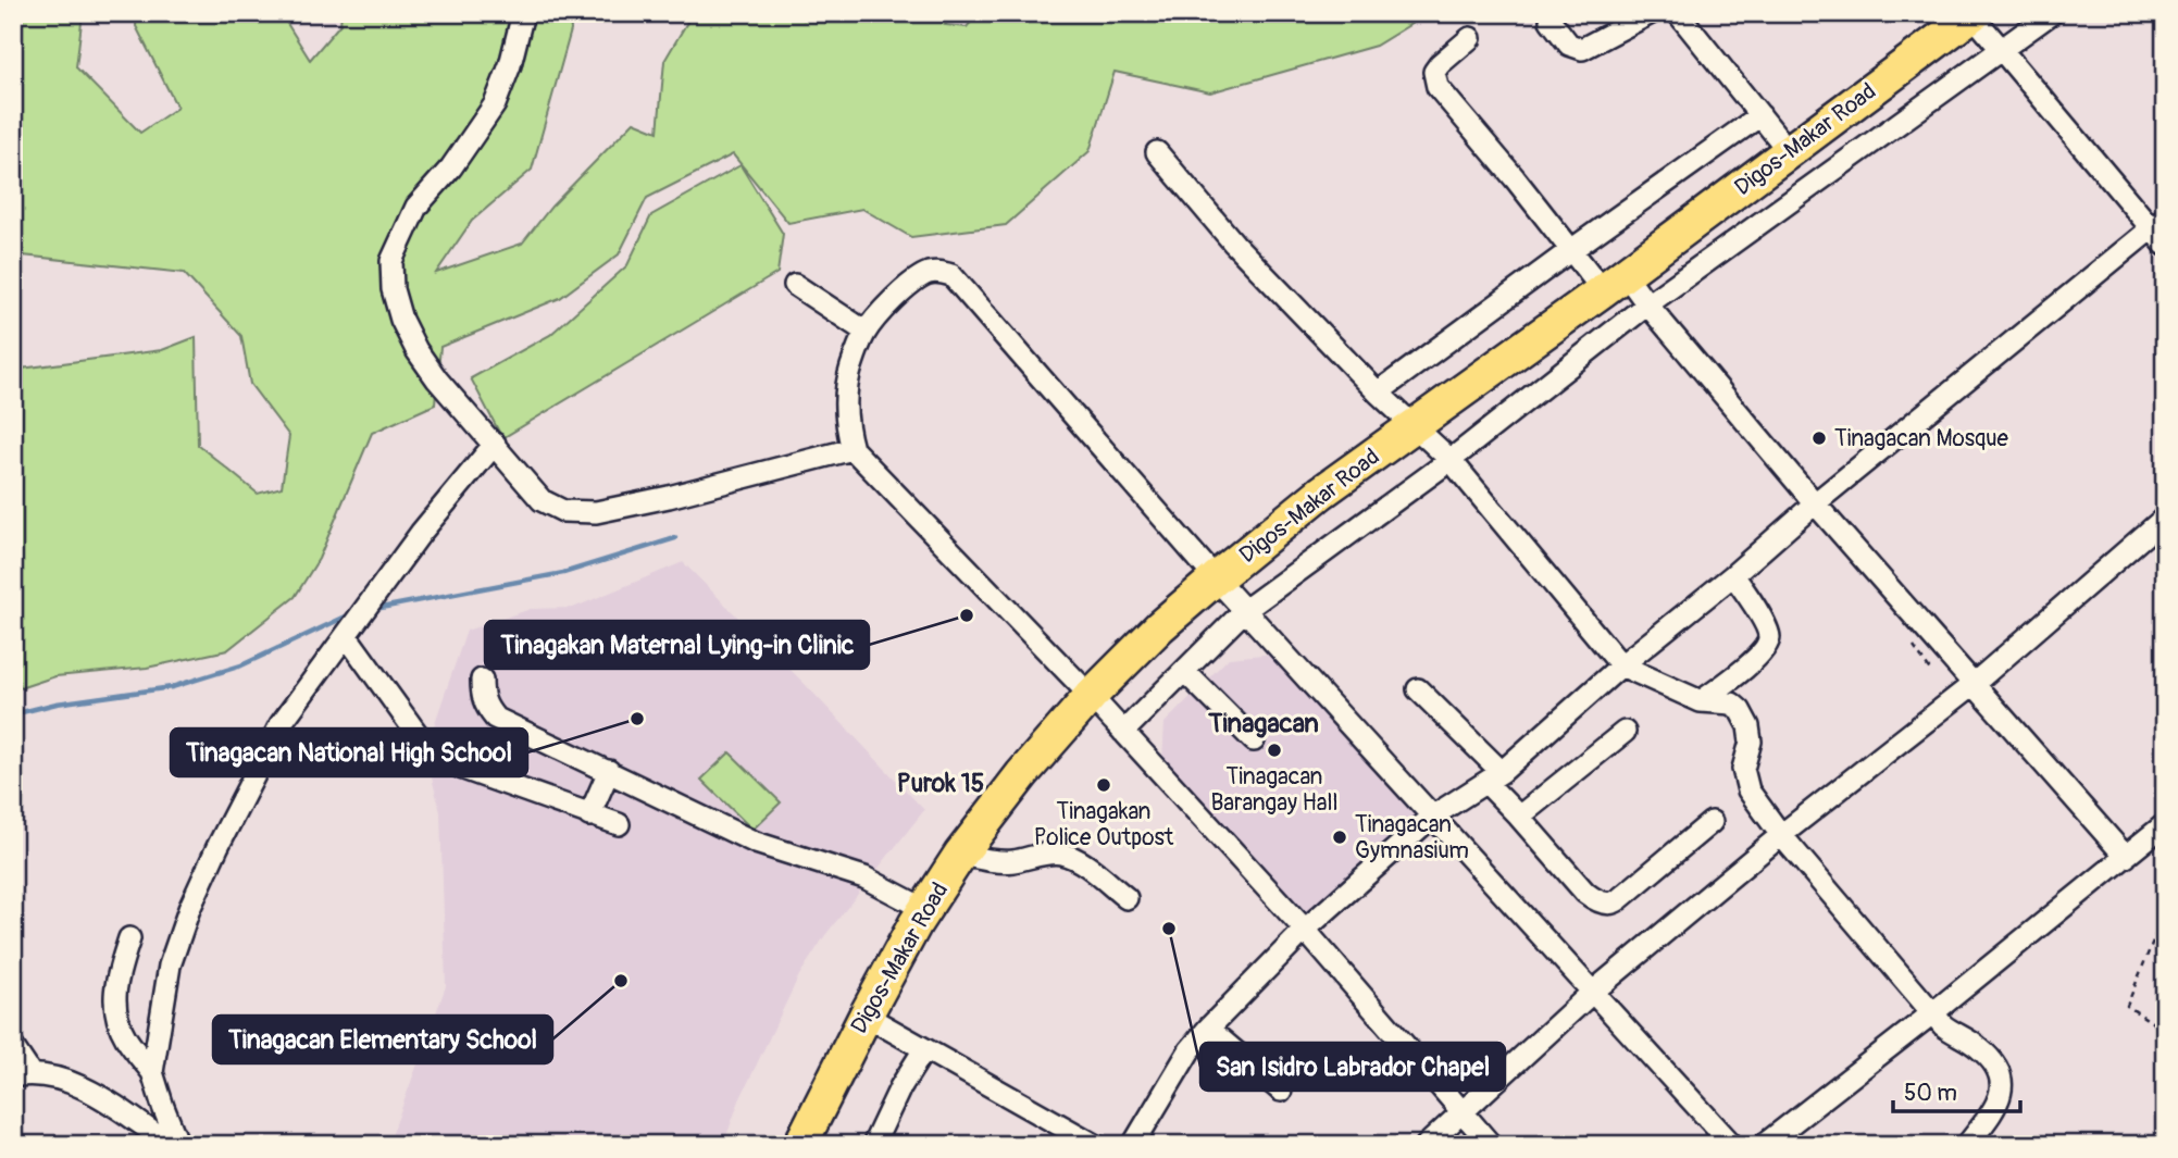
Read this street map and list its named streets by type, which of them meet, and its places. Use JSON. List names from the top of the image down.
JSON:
{
  "streets": {
    "highway": ["Digos-Makar Road"]
  },
  "districts": ["Tinagacan", "Purok 15"],
  "places": [
    "Tinagacan Mosque",
    "Tinagakan Maternal Lying-in Clinic",
    "Tinagacan National High School",
    "Tinagacan Barangay Hall",
    "Tinagakan Police Outpost",
    "Tinagacan Gymnasium",
    "San Isidro Labrador Chapel",
    "Tinagacan Elementary School"
  ],
  "scale_bar": "50 m"
}
